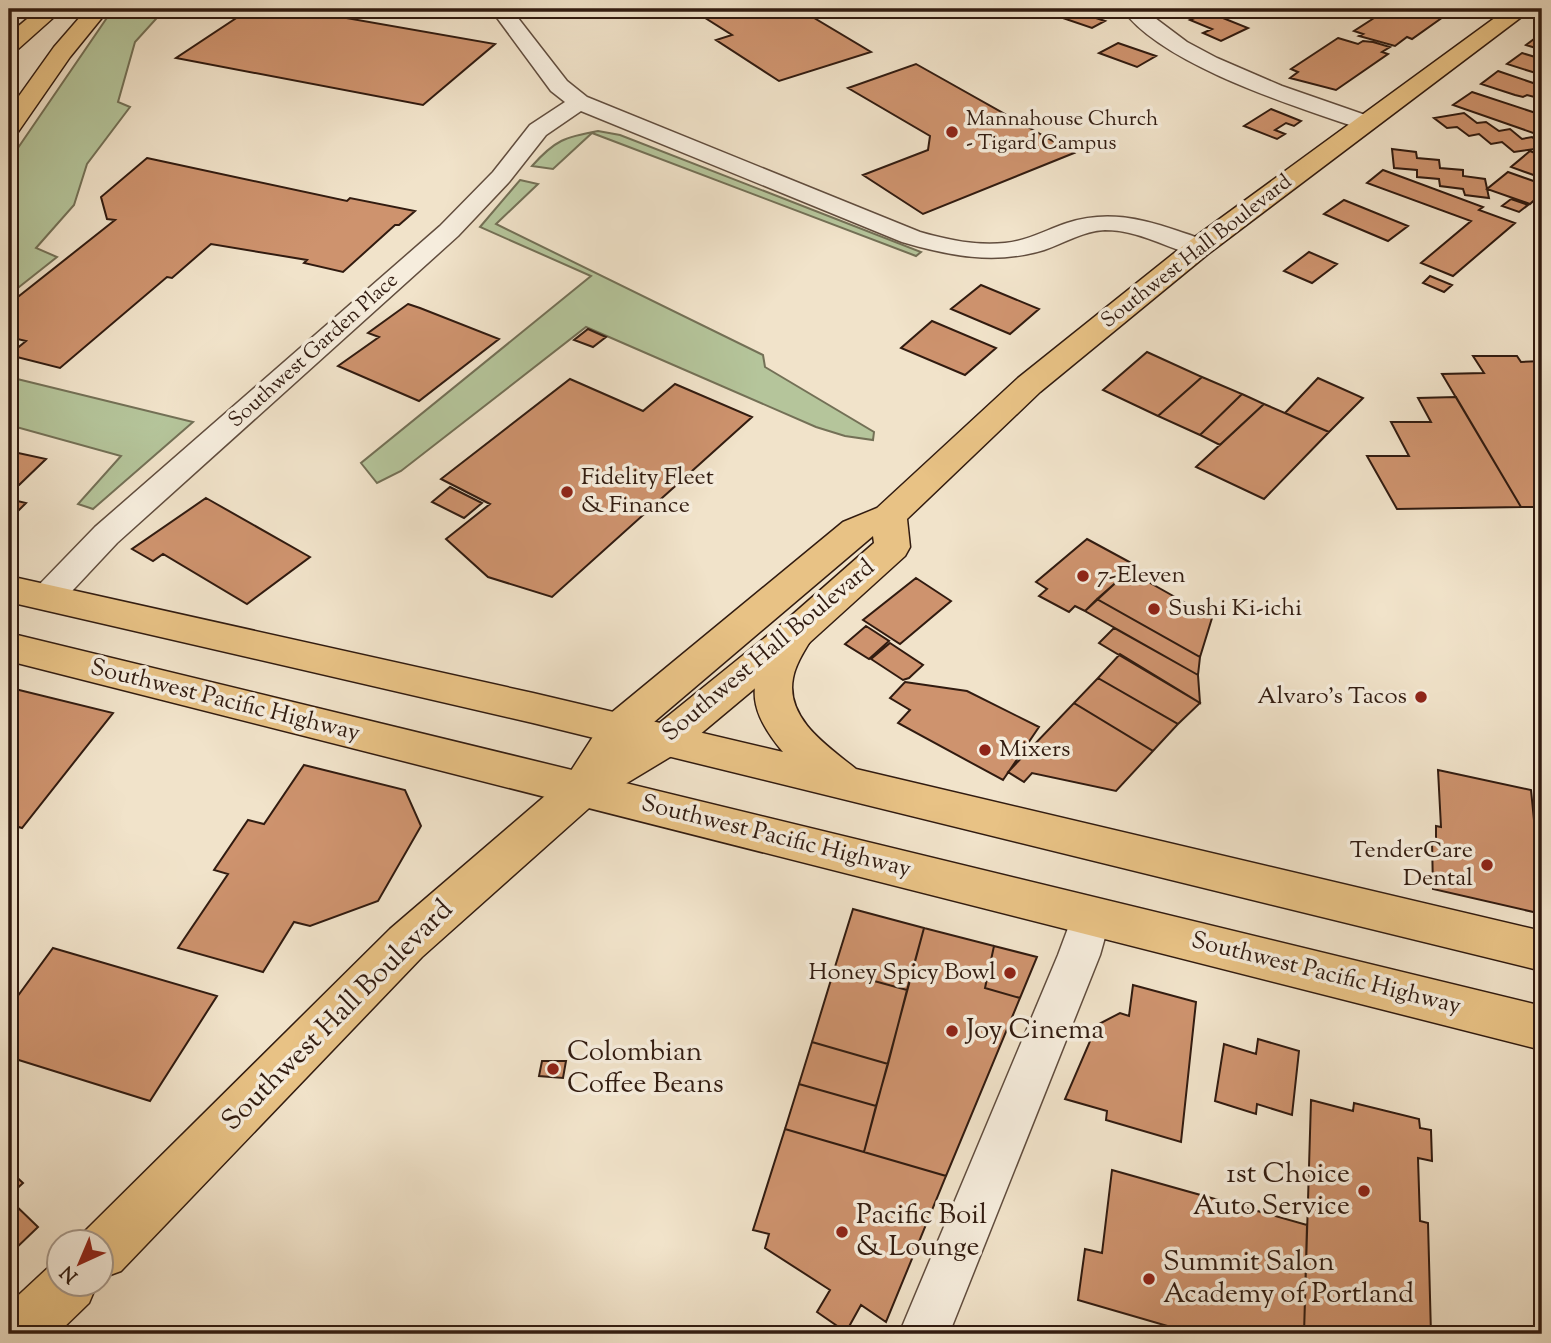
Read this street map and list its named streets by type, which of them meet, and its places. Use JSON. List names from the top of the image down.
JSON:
{
  "streets": {
    "main road": ["Southwest Hall Boulevard", "Southwest Pacific Highway"],
    "street": ["Southwest Garden Place"]
  },
  "crossings": [
    ["Southwest Hall Boulevard", "Southwest Pacific Highway"]
  ],
  "places": [
    "Mannahouse Church - Tigard Campus",
    "Fidelity Fleet & Finance",
    "7-Eleven",
    "Sushi Ki-ichi",
    "Alvaro's Tacos",
    "Mixers",
    "TenderCare Dental",
    "Honey Spicy Bowl",
    "Joy Cinema",
    "Colombian Coffee Beans",
    "1st Choice Auto Service",
    "Pacific Boil & Lounge",
    "Summit Salon Academy of Portland"
  ],
  "north": "bottom left"
}
